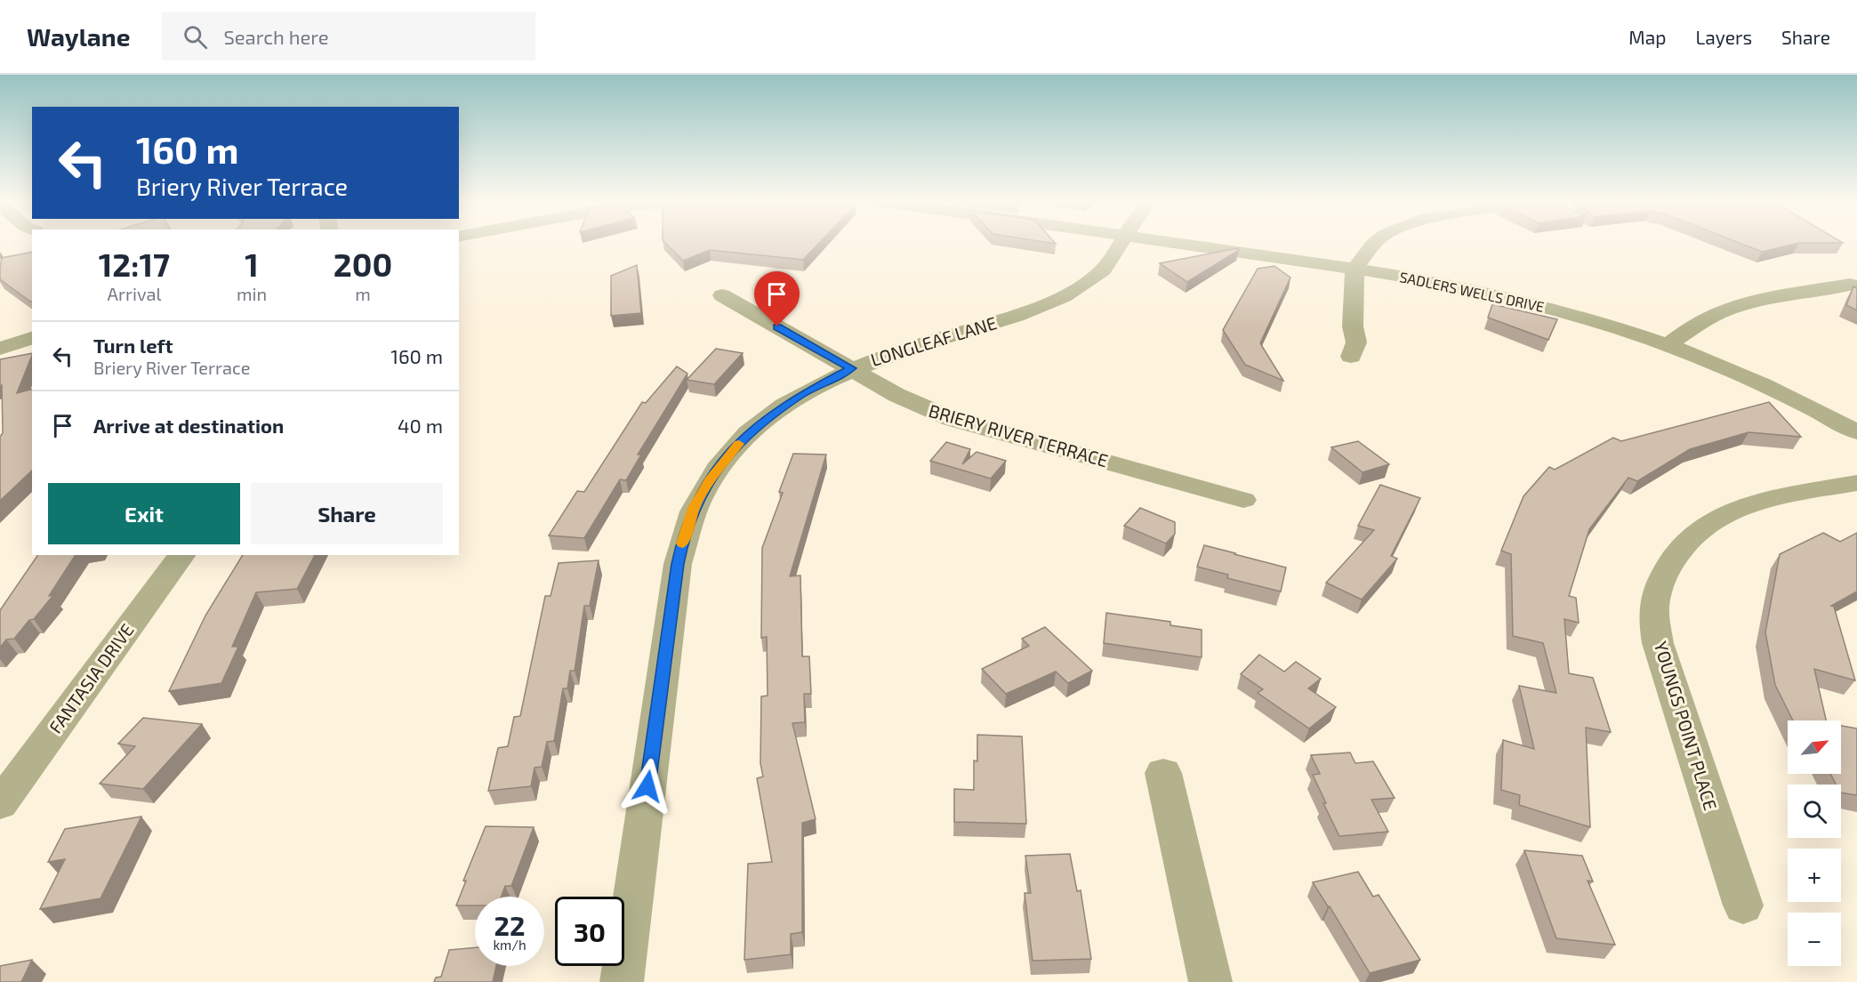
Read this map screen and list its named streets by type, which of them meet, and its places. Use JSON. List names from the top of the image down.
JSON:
{
  "streets": {
    "street": [
      "SADLERS WELLS DRIVE",
      "LONGLEAF LANE",
      "BRIERY RIVER TERRACE",
      "FANTASIA DRIVE",
      "YOUNGS POINT PLACE"
    ]
  },
  "crossings": [
    ["LONGLEAF LANE", "BRIERY RIVER TERRACE"]
  ],
  "north": "top right",
  "page": {
    "header": "Waylane",
    "search": "Search here",
    "nav": ["Map", "Layers", "Share"],
    "turn": ["160 m", "Briery River Terrace"],
    "eta": [
      "12:17",
      "Arrival",
      "1",
      "min",
      "200",
      "m"
    ],
    "list": [
      {
        "name": "Turn left",
        "note": "Briery River Terrace",
        "value": "160 m"
      },
      {
        "name": "Arrive at destination",
        "value": "40 m"
      }
    ],
    "buttons": ["Exit", "Share"],
    "map_buttons": ["+", "−"],
    "speed": "22 km/h",
    "limit": "30"
  }
}
